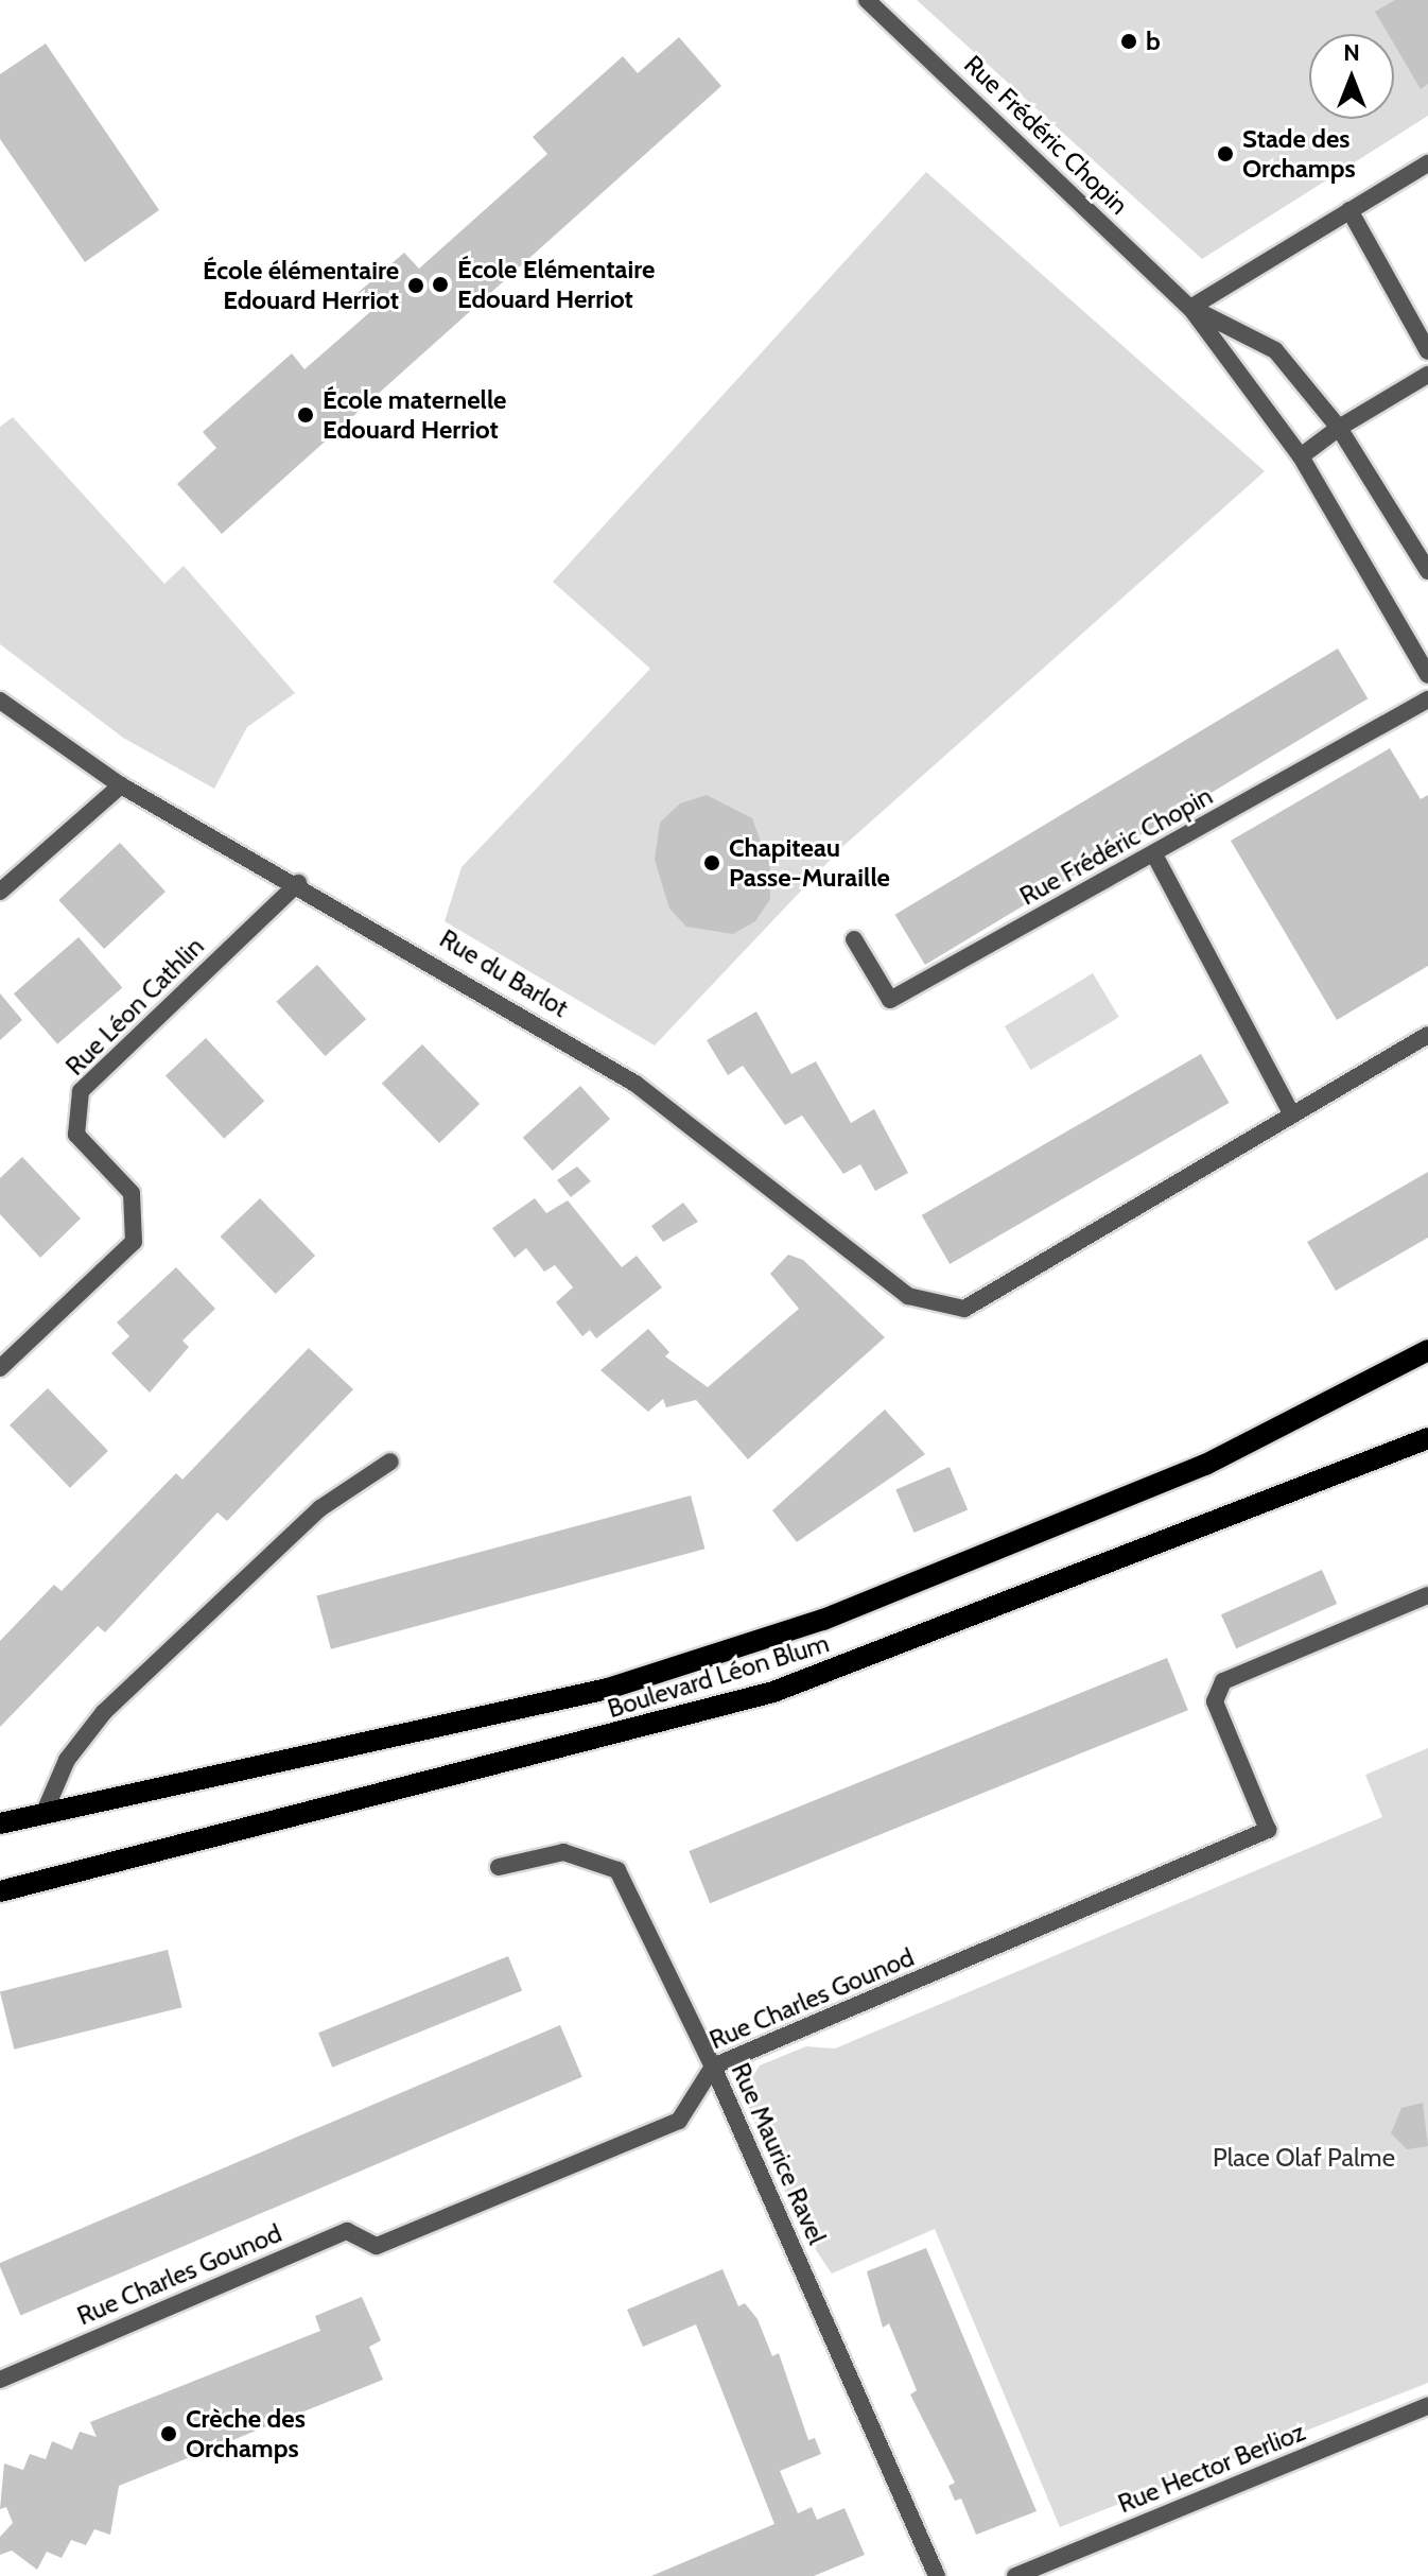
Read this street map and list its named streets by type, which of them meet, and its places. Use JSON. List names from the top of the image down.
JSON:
{
  "streets": {
    "main road": ["Boulevard Léon Blum"],
    "street": [
      "Rue Frédéric Chopin",
      "Rue du Barlot",
      "Rue Léon Cathlin",
      "Rue Charles Gounod",
      "Rue Maurice Ravel",
      "Rue Hector Berlioz"
    ]
  },
  "crossings": [
    ["Rue du Barlot", "Rue Léon Cathlin"],
    ["Rue Charles Gounod", "Rue Maurice Ravel"]
  ],
  "parks": ["Place Olaf Palme"],
  "places": [
    "b",
    "Stade des Orchamps",
    "École Elémentaire Edouard Herriot",
    "École élémentaire Edouard Herriot",
    "École maternelle Edouard Herriot",
    "Chapiteau Passe-Muraille",
    "Crèche des Orchamps"
  ],
  "north": "top"
}
